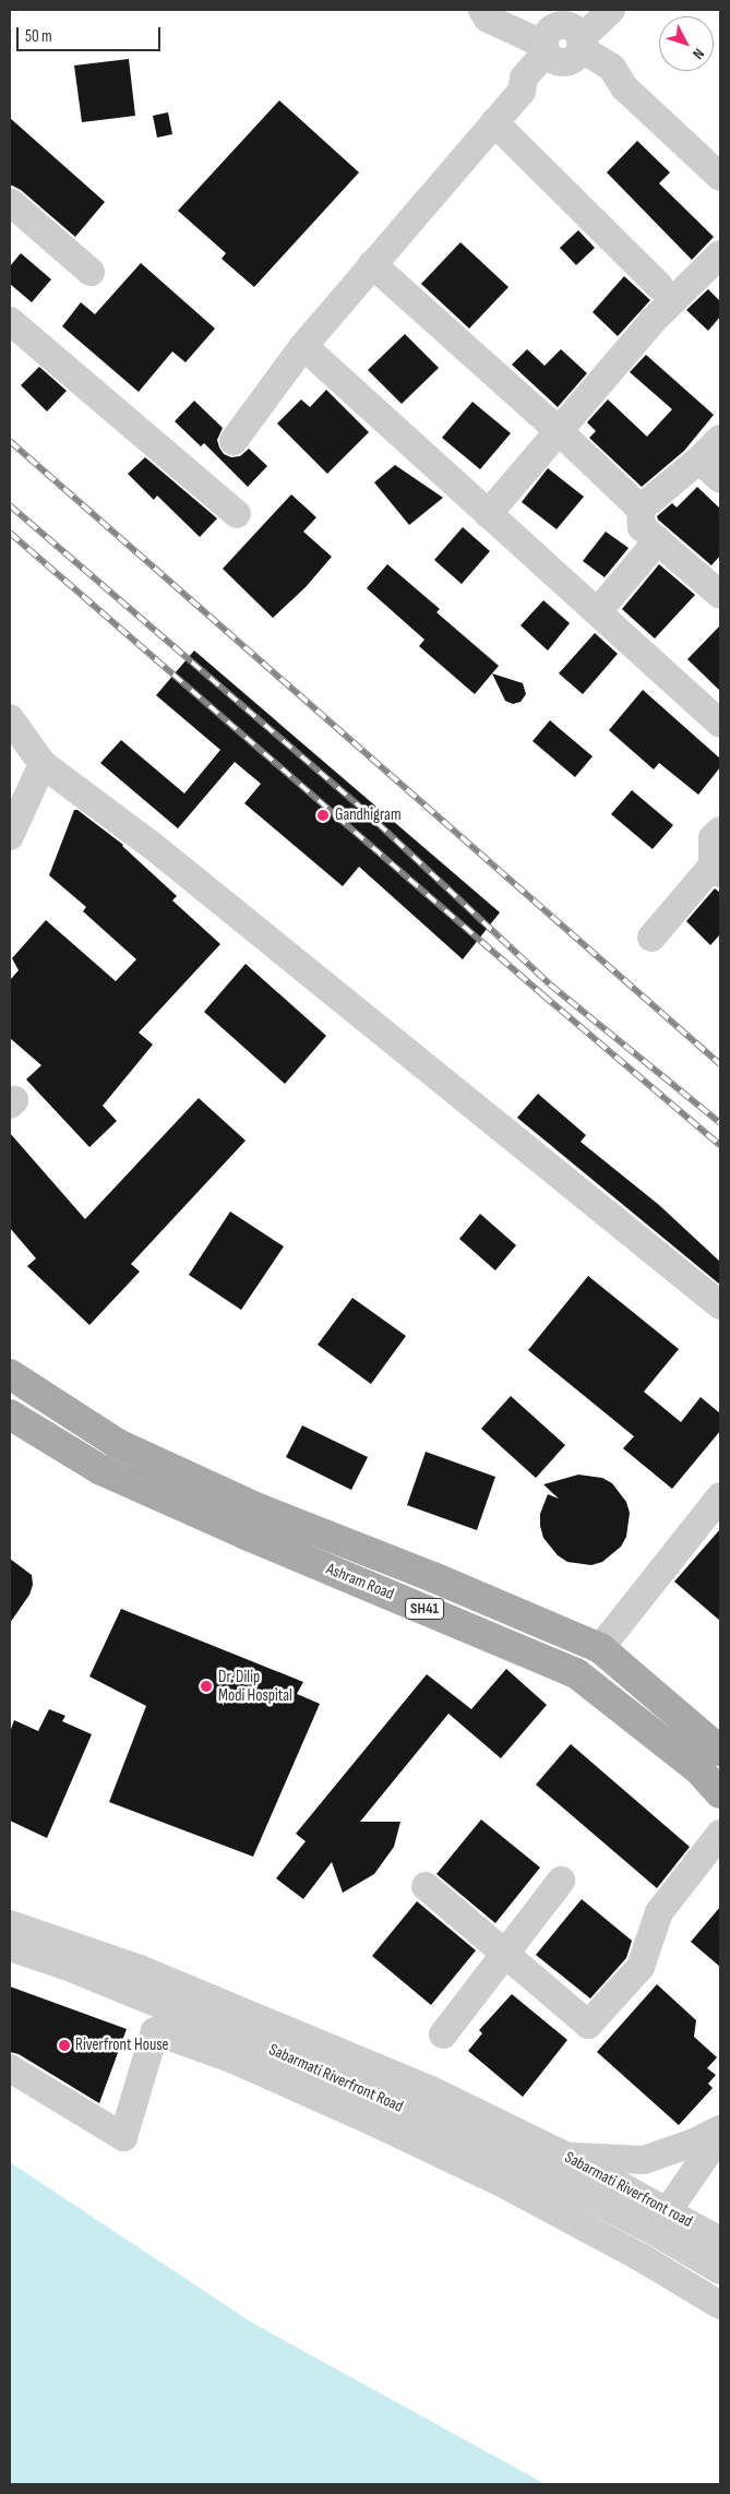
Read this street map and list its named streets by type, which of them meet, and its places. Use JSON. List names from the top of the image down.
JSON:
{
  "streets": {
    "main road": ["Ashram Road", "SH41"],
    "street": ["Sabarmati Riverfront Road", "Sabarmati Riverfront road"]
  },
  "crossings": [
    ["Sabarmati Riverfront Road", "Sabarmati Riverfront road"]
  ],
  "places": ["Gandhigram", "Dr. Dilip Modi Hospital", "Riverfront House"],
  "scale_bar": "50 m",
  "north": "bottom right"
}
